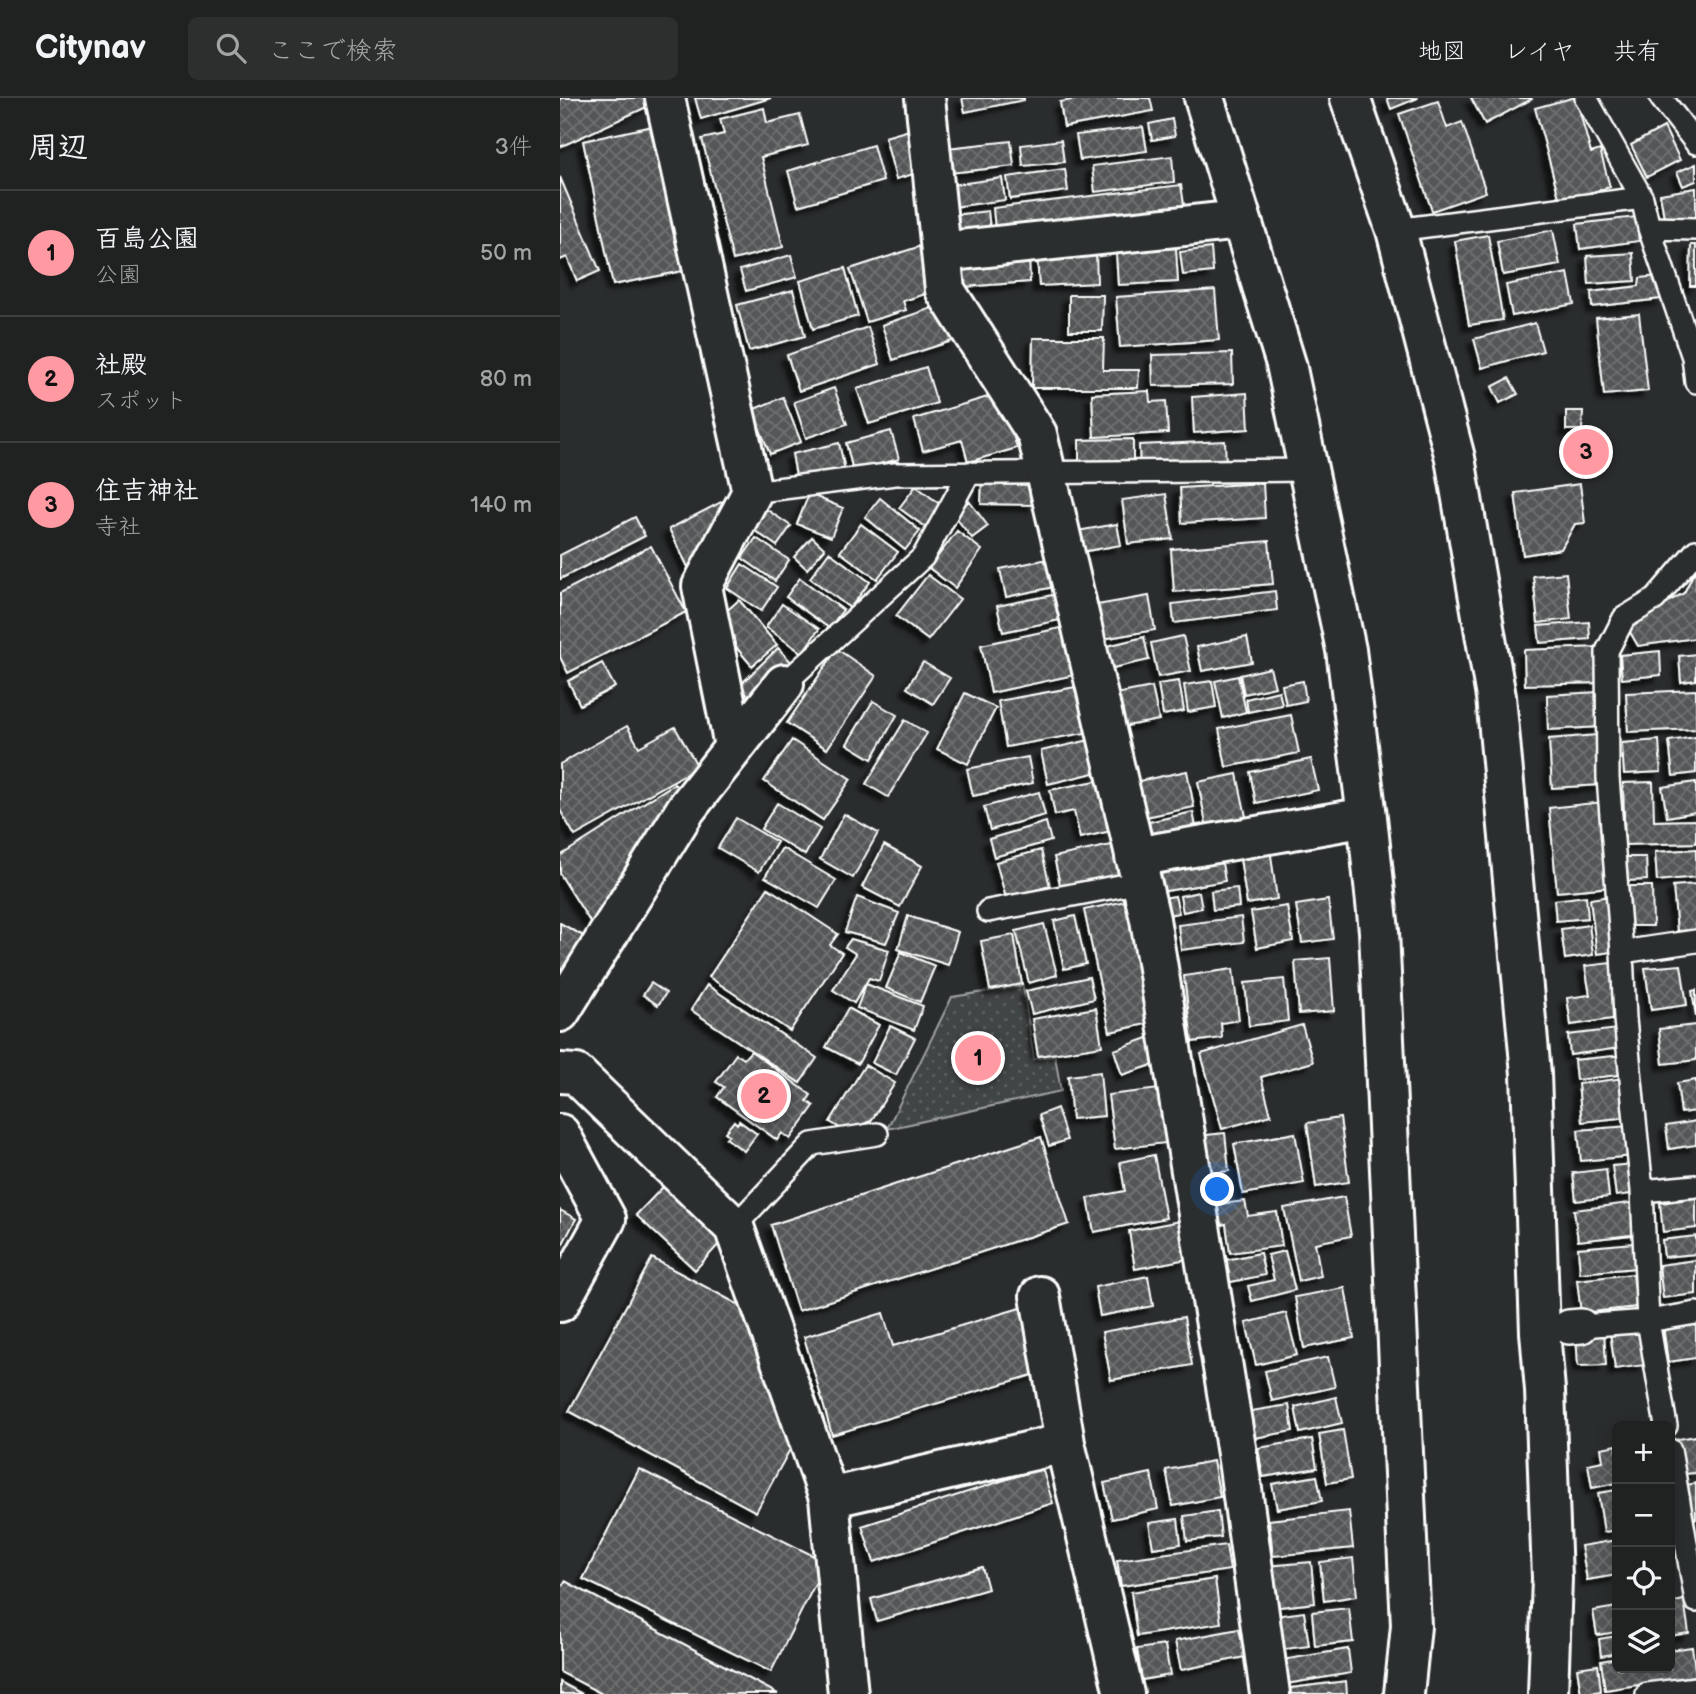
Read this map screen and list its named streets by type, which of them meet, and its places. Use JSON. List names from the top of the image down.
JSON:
{
  "page": {
    "header": "Citynav",
    "search": "ここで検索",
    "nav": ["地図", "レイヤ", "共有"],
    "heading": ["周辺", "3件"],
    "list": [
      {
        "mark": "1",
        "name": "百島公園",
        "note": "公園",
        "value": "50 m"
      },
      {
        "mark": "2",
        "name": "社殿",
        "note": "スポット",
        "value": "80 m"
      },
      {
        "mark": "3",
        "name": "住吉神社",
        "note": "寺社",
        "value": "140 m"
      }
    ],
    "pins": ["3", "1", "2"],
    "map_buttons": ["+", "−"]
  }
}
